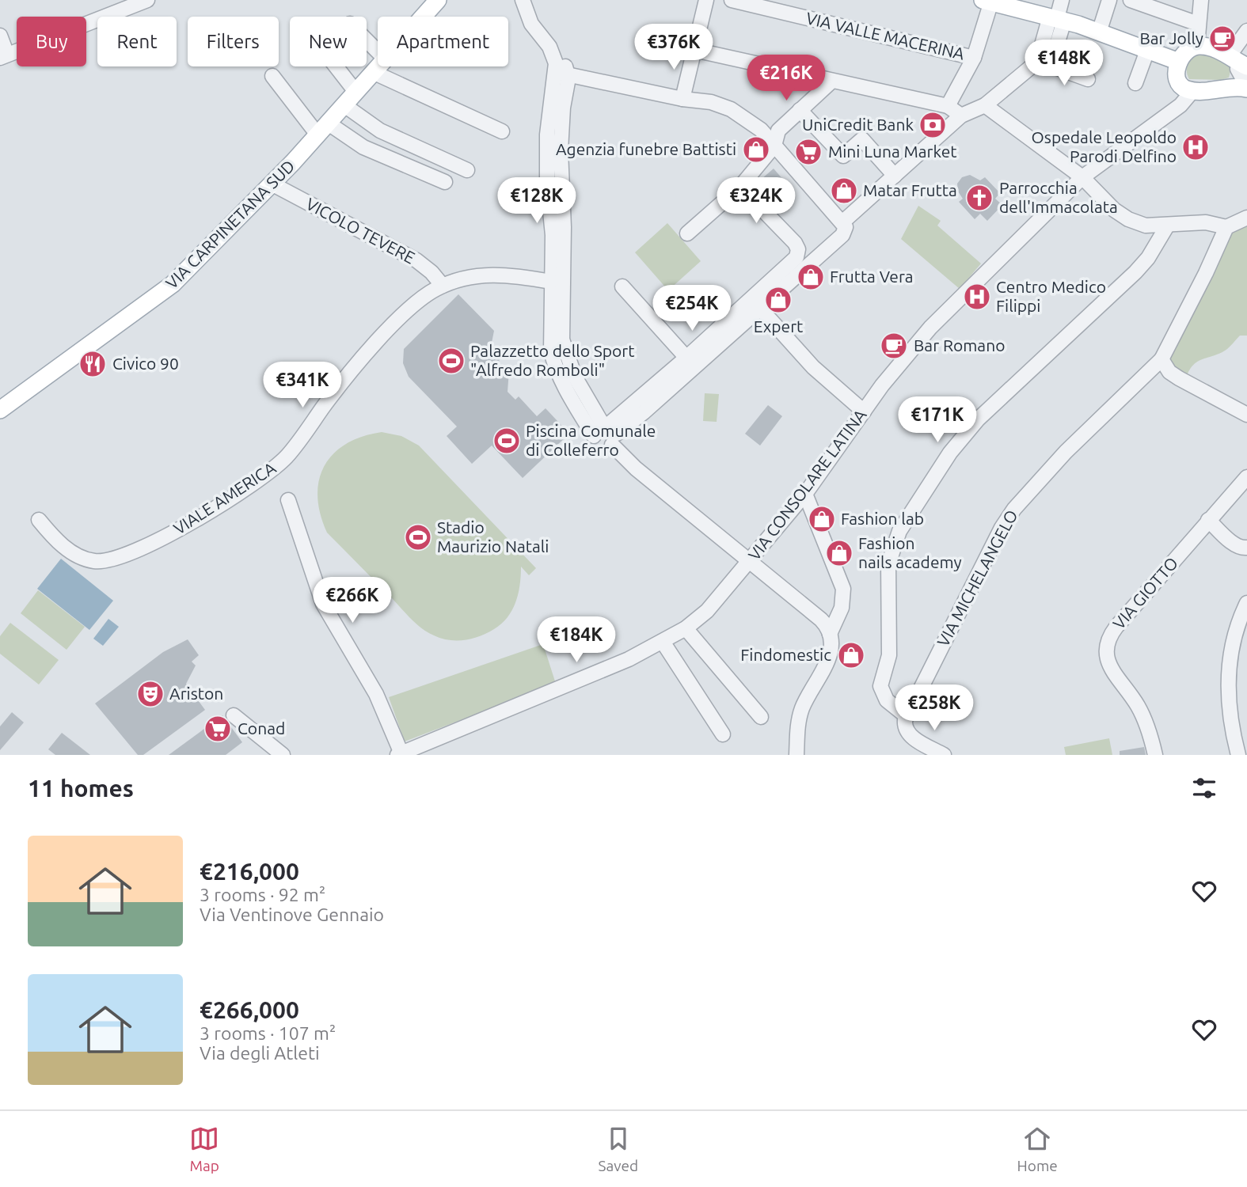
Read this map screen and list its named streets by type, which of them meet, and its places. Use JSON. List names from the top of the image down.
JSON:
{
  "streets": {
    "main road": ["VIA CARPINETANA SUD"],
    "street": [
      "VIA VALLE MACERINA",
      "VICOLO TEVERE",
      "VIA CONSOLARE LATINA",
      "VIALE AMERICA",
      "VIA MICHELANGELO",
      "VIA GIOTTO"
    ]
  },
  "crossings": [
    ["VIA CARPINETANA SUD", "VICOLO TEVERE"],
    ["VICOLO TEVERE", "VIALE AMERICA"]
  ],
  "places": {
    "cafe": ["Bar Jolly", "Bar Romano"],
    "bank": ["UniCredit Bank"],
    "hospital": ["Ospedale Leopoldo Parodi Delfino", "Centro Medico Filippi"],
    "shop": [
      "Agenzia funebre Battisti",
      "Matar Frutta",
      "Frutta Vera",
      "Expert",
      "Fashion lab",
      "Fashion nails academy",
      "Findomestic"
    ],
    "supermarket": ["Mini Luna Market", "Conad"],
    "church": ["Parrocchia dell'Immacolata"],
    "sports": ["Palazzetto dello Sport \"Alfredo Romboli\"", "Piscina Comunale di Colleferro", "Stadio Maurizio Natali"],
    "restaurant": ["Civico 90"],
    "theatre": ["Ariston"]
  },
  "page": {
    "chip": [
      "Buy",
      "Rent",
      "Filters",
      "New",
      "Apartment"
    ],
    "price": [
      "€376K",
      "€148K",
      "€216K",
      "€128K",
      "€324K",
      "€254K",
      "€341K",
      "€171K",
      "€266K",
      "€184K",
      "€258K"
    ],
    "heading": "11 homes",
    "list": [
      {
        "name": "€216,000",
        "note": "3 rooms · 92 m² · Via Ventinove Gennaio"
      },
      {
        "name": "€266,000",
        "note": "3 rooms · 107 m² · Via degli Atleti"
      }
    ],
    "tabs": ["Map", "Saved", "Home"]
  }
}
